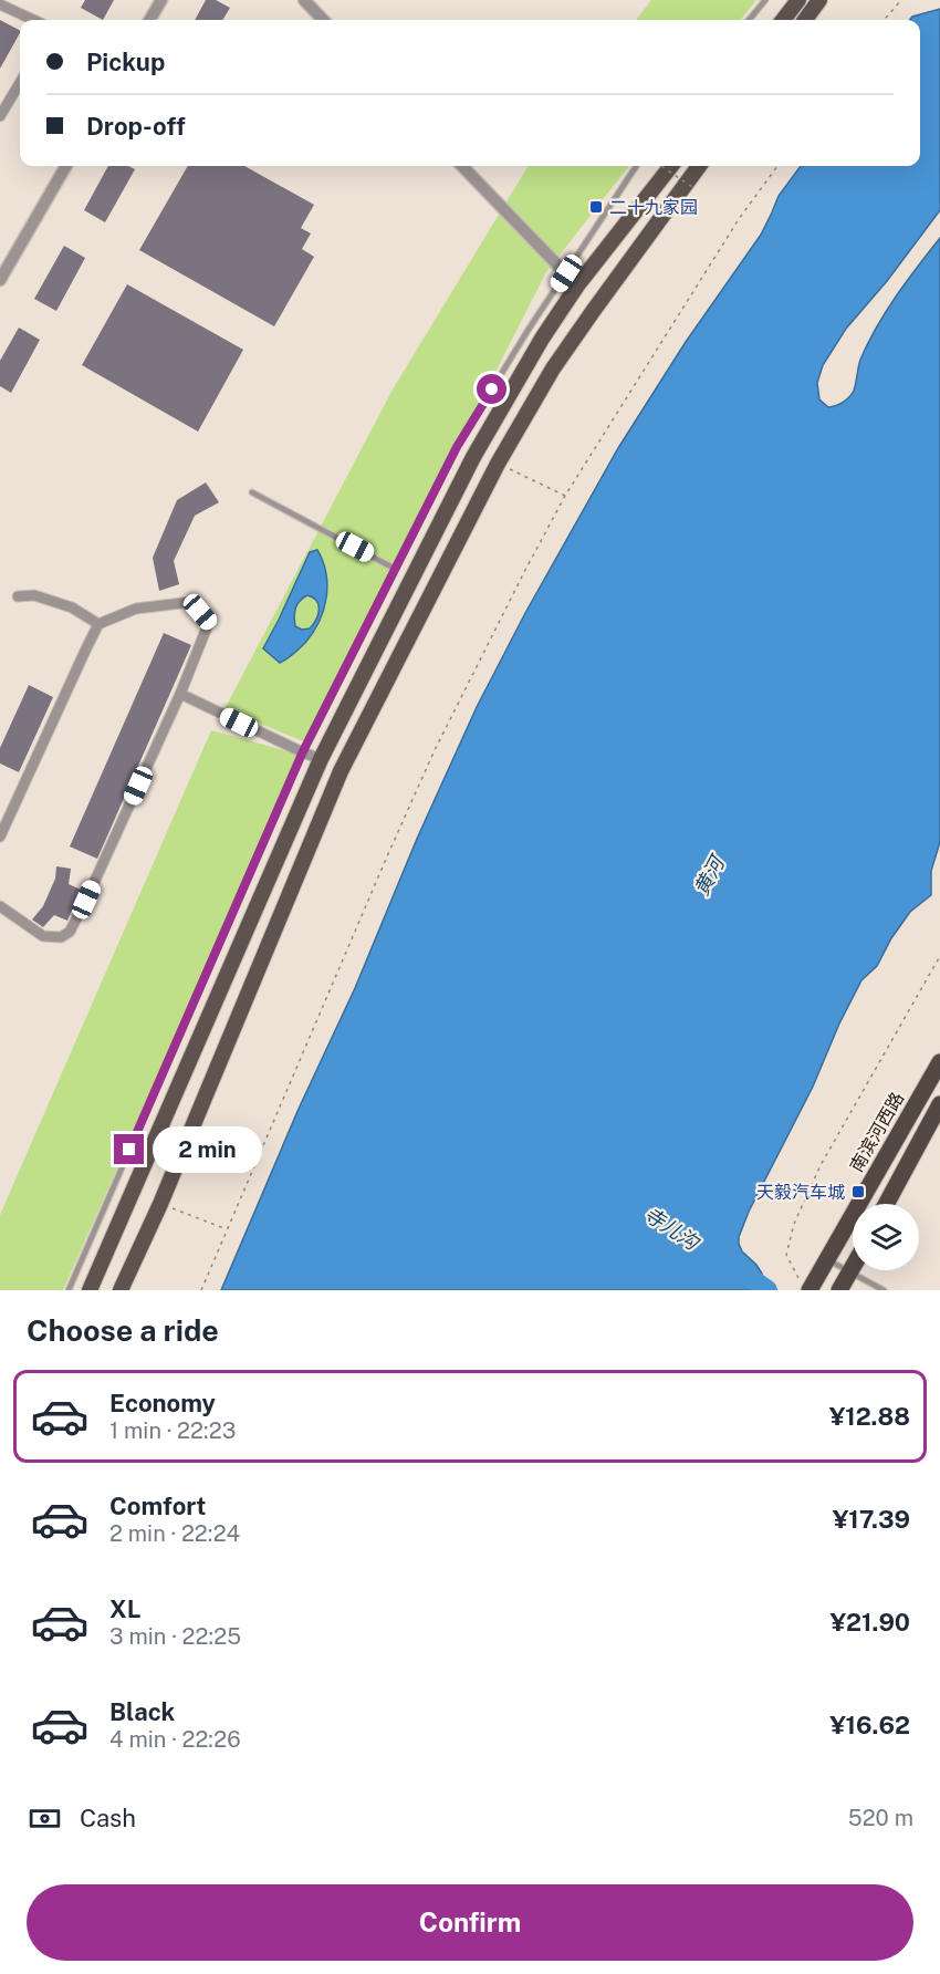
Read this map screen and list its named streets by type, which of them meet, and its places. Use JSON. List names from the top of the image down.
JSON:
{
  "streets": {
    "highway": ["南滨河西路"]
  },
  "water": ["黄河", "寺儿沟"],
  "places": {
    "transit": ["二十九家园", "天毅汽车城"]
  },
  "page": {
    "banner": ["Pickup", "Drop-off"],
    "bubble": "2 min",
    "heading": "Choose a ride",
    "list": [
      {
        "name": "Economy",
        "note": "1 min · 22:23",
        "value": "¥12.88"
      },
      {
        "name": "Comfort",
        "note": "2 min · 22:24",
        "value": "¥17.39"
      },
      {
        "name": "XL",
        "note": "3 min · 22:25",
        "value": "¥21.90"
      },
      {
        "name": "Black",
        "note": "4 min · 22:26",
        "value": "¥16.62"
      }
    ],
    "pay": ["Cash", "520 m"],
    "buttons": "Confirm"
  }
}
